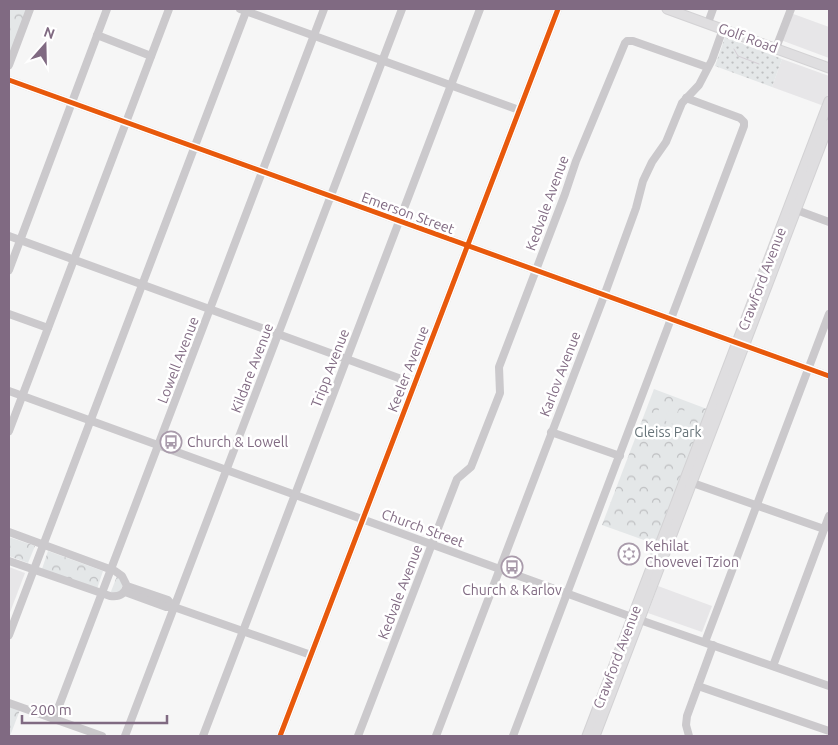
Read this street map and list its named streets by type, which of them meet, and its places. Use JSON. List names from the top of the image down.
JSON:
{
  "streets": {
    "main road": ["Golf Road", "Crawford Avenue"],
    "street": [
      "Kedvale Avenue",
      "Emerson Street",
      "Lowell Avenue",
      "Kildare Avenue",
      "Tripp Avenue",
      "Keeler Avenue",
      "Karlov Avenue",
      "Church Street"
    ]
  },
  "crossings": [
    ["Golf Road", "Karlov Avenue"],
    ["Kedvale Avenue", "Emerson Street"],
    ["Kedvale Avenue", "Karlov Avenue"],
    ["Kedvale Avenue", "Church Street"],
    ["Emerson Street", "Crawford Avenue"],
    ["Emerson Street", "Lowell Avenue"],
    ["Emerson Street", "Kildare Avenue"],
    ["Emerson Street", "Tripp Avenue"],
    ["Emerson Street", "Keeler Avenue"],
    ["Emerson Street", "Karlov Avenue"],
    ["Crawford Avenue", "Church Street"],
    ["Lowell Avenue", "Church Street"],
    ["Kildare Avenue", "Church Street"],
    ["Tripp Avenue", "Church Street"],
    ["Keeler Avenue", "Church Street"],
    ["Karlov Avenue", "Church Street"]
  ],
  "parks": ["Gleiss Park"],
  "places": {
    "bus stop": ["Church & Lowell", "Church & Karlov"],
    "synagogue": ["Kehilat Chovevei Tzion"]
  },
  "scale_bar": "200 m",
  "north": "top"
}
